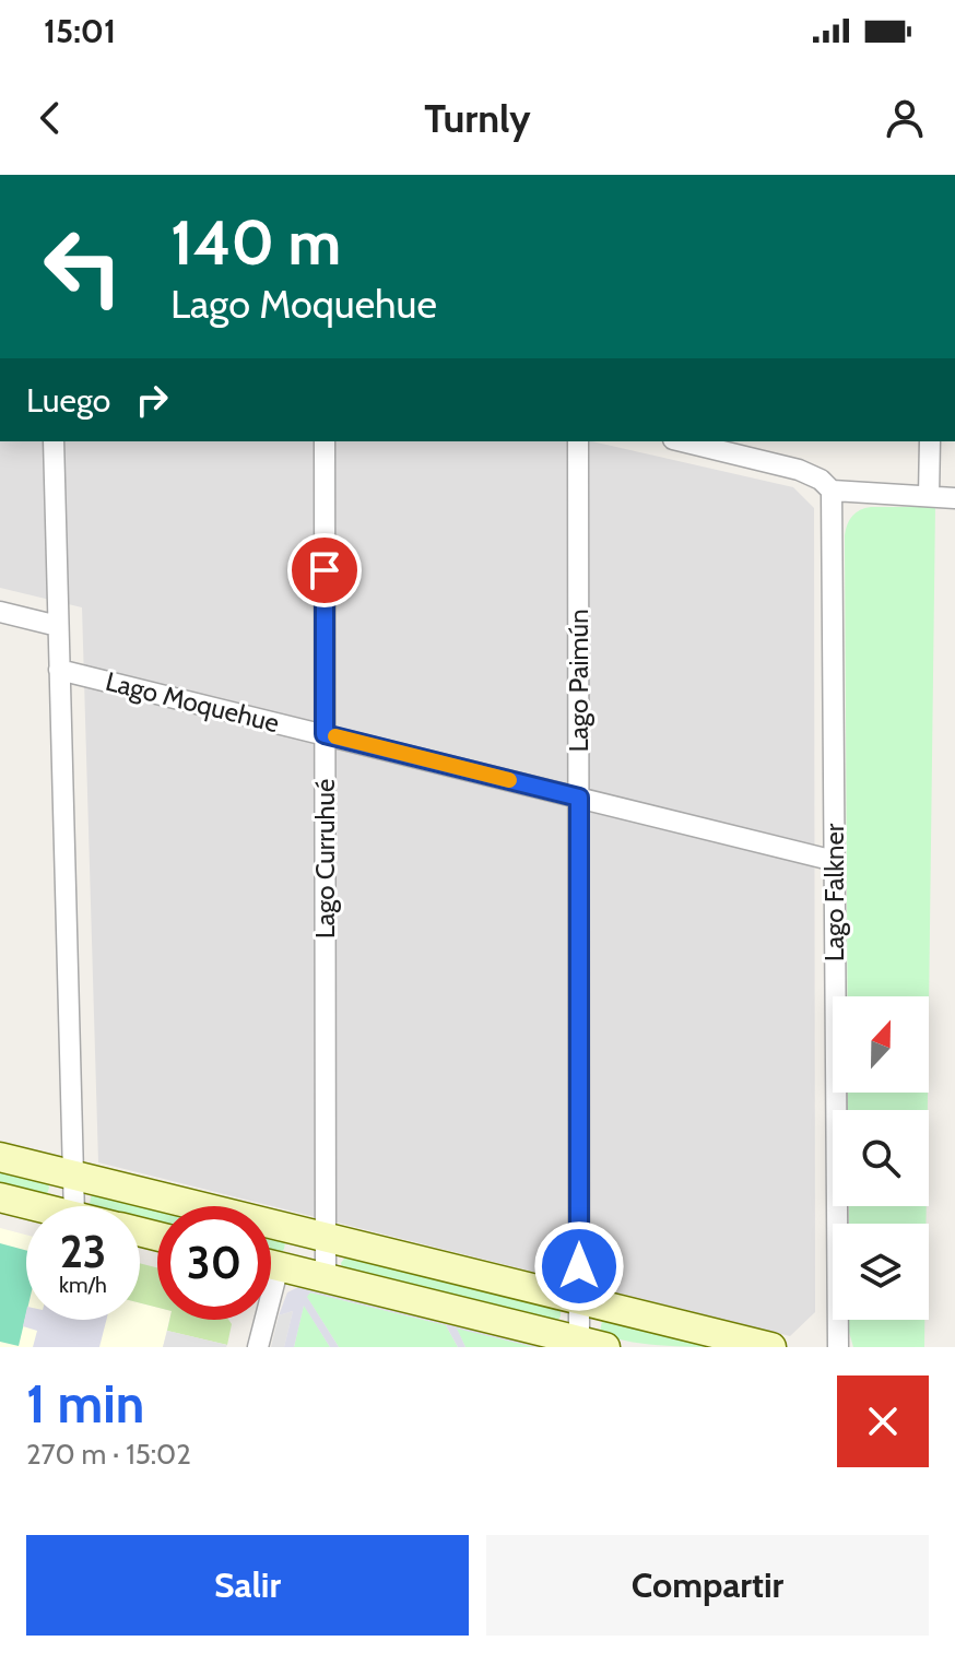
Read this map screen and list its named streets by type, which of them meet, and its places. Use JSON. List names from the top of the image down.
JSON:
{
  "streets": {
    "street": [
      "Lago Paimún",
      "Lago Moquehue",
      "Lago Curruhué",
      "Lago Falkner"
    ]
  },
  "crossings": [
    ["Lago Paimún", "Lago Moquehue"],
    ["Lago Moquehue", "Lago Curruhué"],
    ["Lago Moquehue", "Lago Falkner"]
  ],
  "north": "top",
  "page": {
    "status": "15:01",
    "header": "Turnly",
    "turn": ["140 m", "Lago Moquehue"],
    "then": "Luego",
    "speed": "23 km/h",
    "limit": "30",
    "heading": ["1 min", "270 m · 15:02"],
    "buttons": ["Salir", "Compartir"]
  }
}
